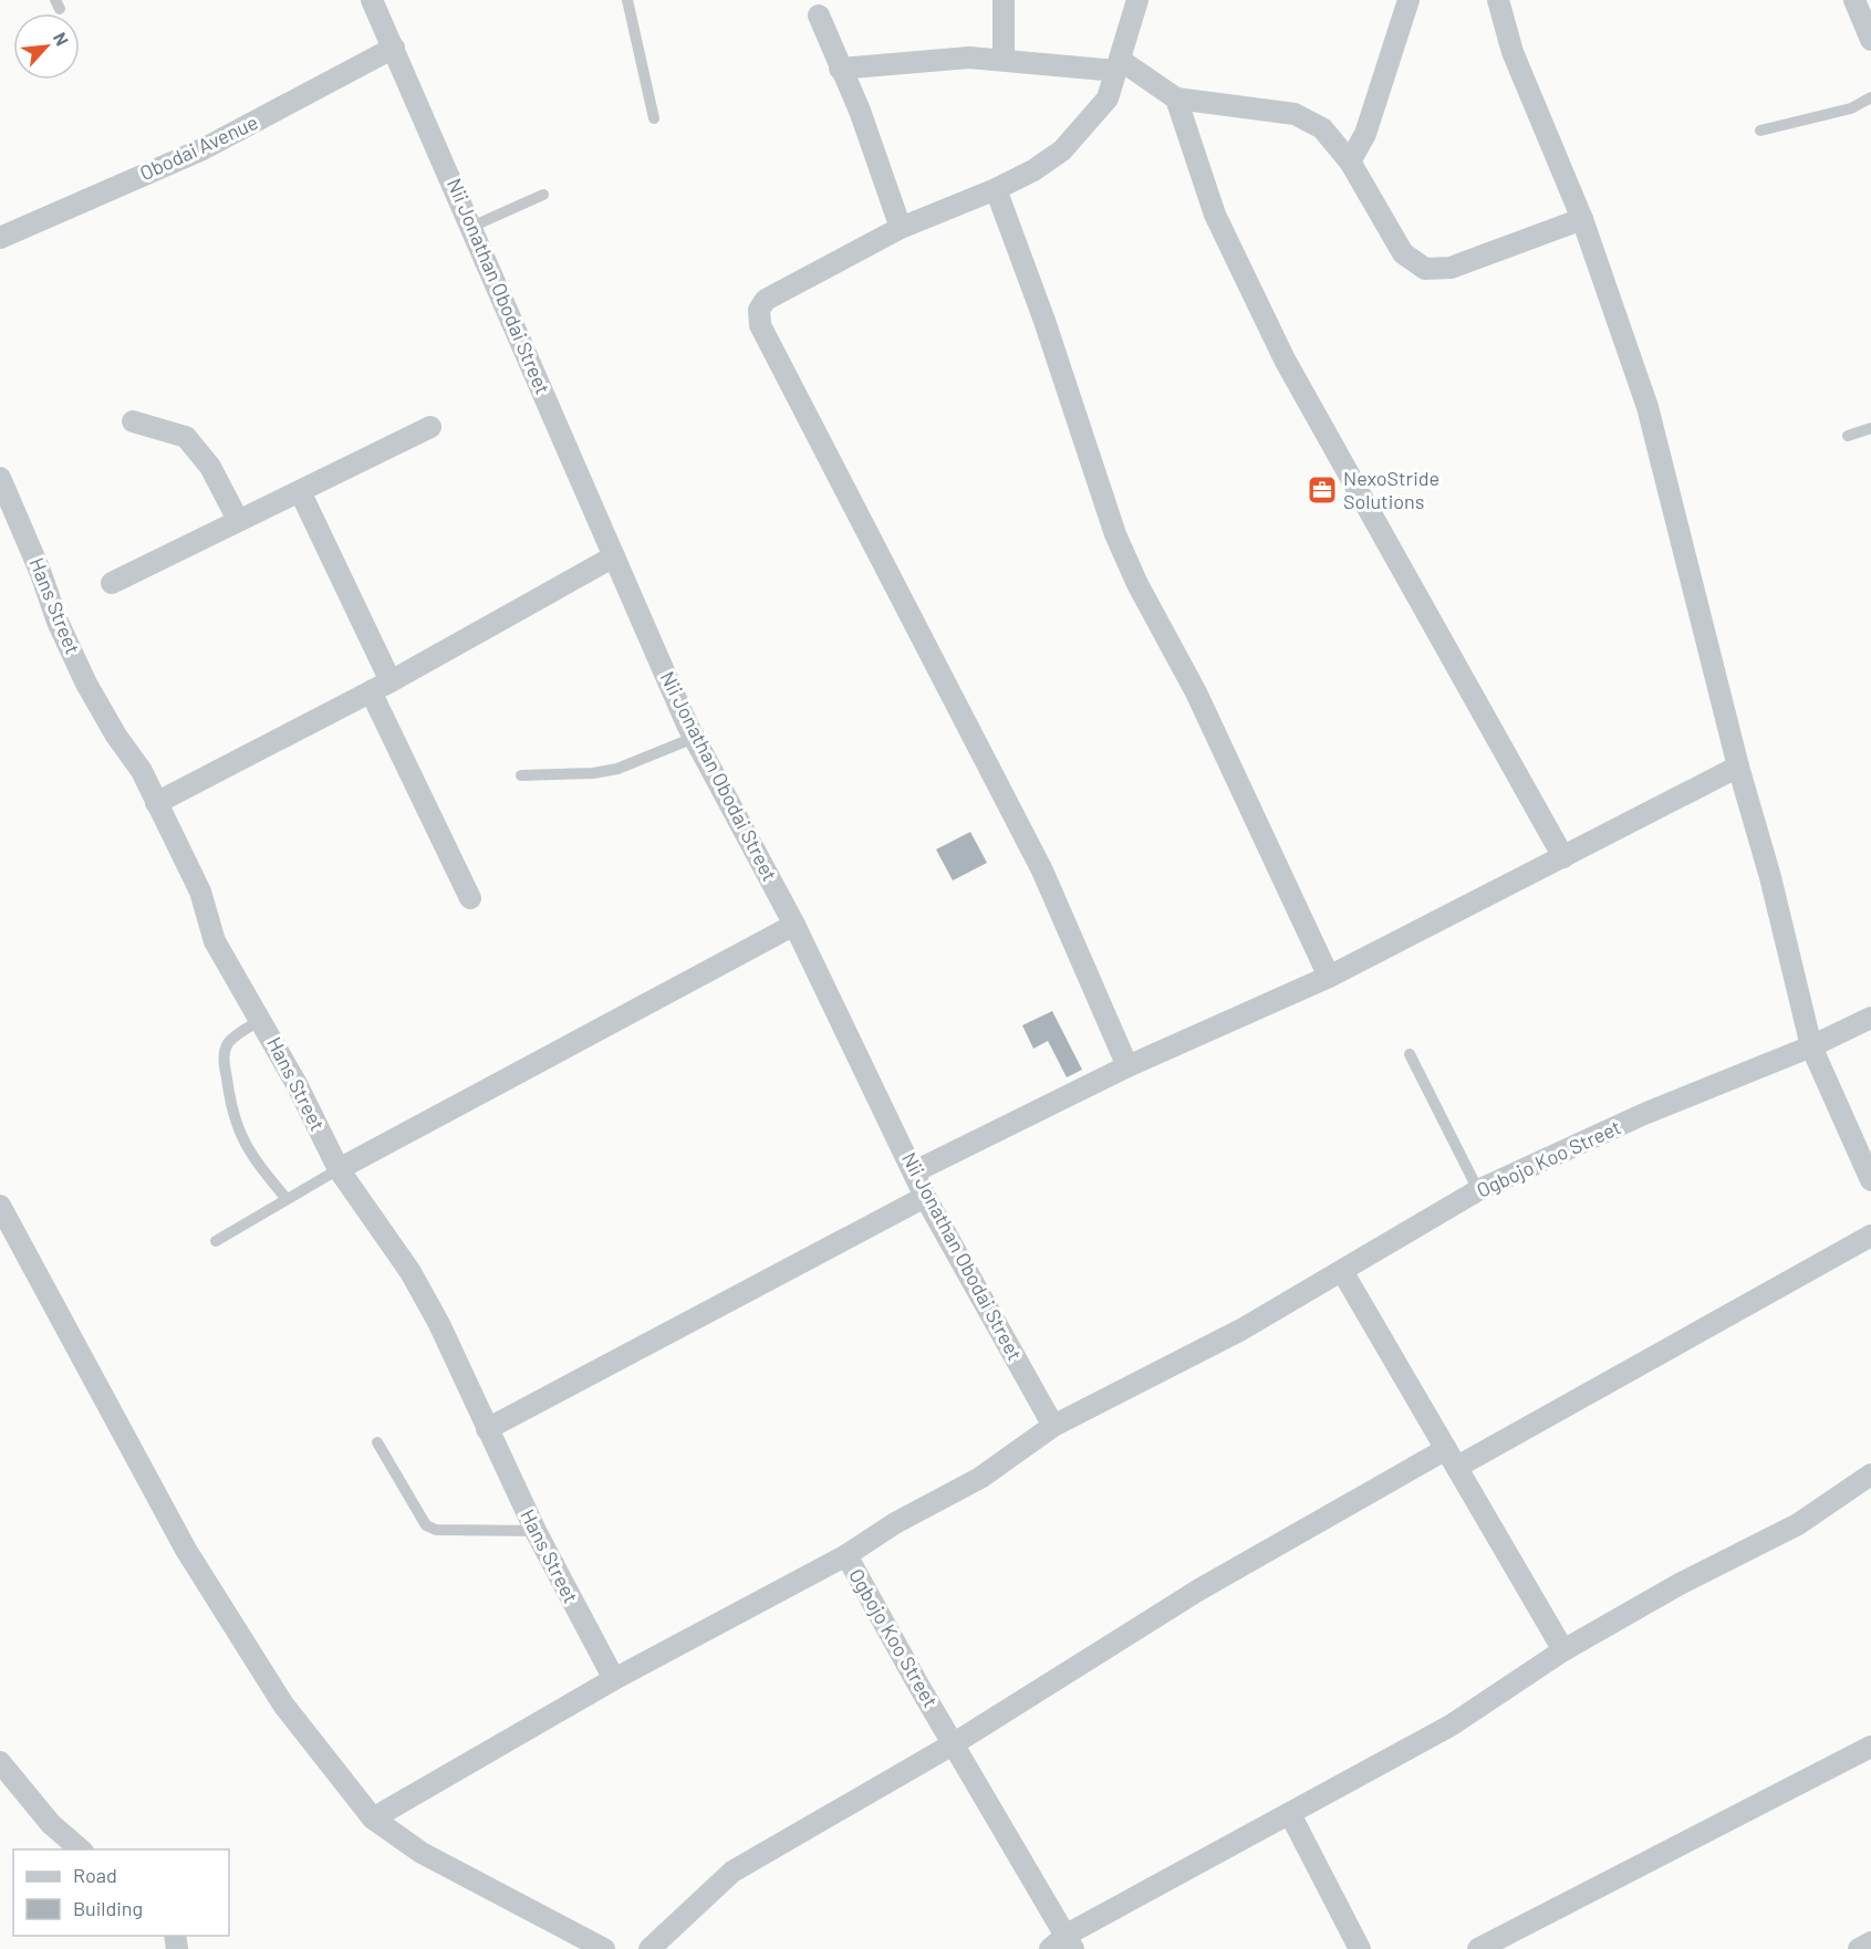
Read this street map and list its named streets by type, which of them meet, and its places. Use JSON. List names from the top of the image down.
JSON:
{
  "streets": {
    "street": [
      "Obodai Avenue",
      "Nii Jonathan Obodai Street",
      "Hans Street",
      "Ogbojo Koo Street"
    ]
  },
  "crossings": [
    ["Obodai Avenue", "Nii Jonathan Obodai Street"],
    ["Nii Jonathan Obodai Street", "Ogbojo Koo Street"]
  ],
  "places": {
    "office": ["NexoStride Solutions"]
  },
  "legend": ["Road", "Building"],
  "north": "top right"
}
